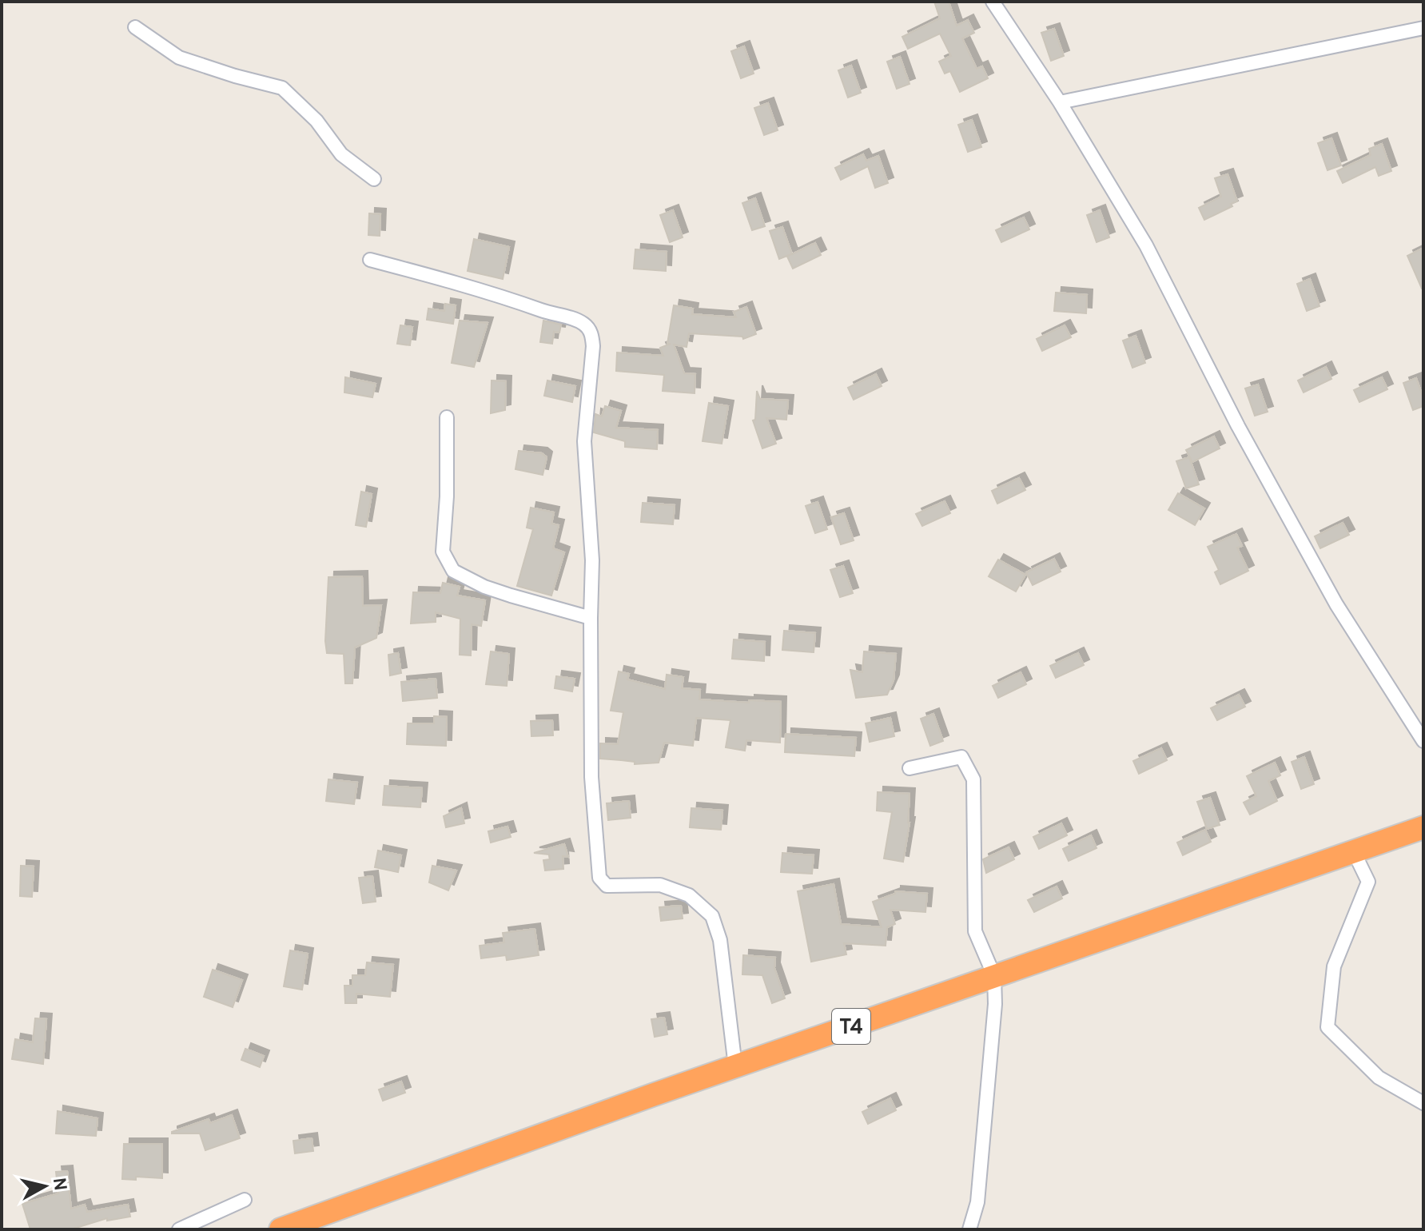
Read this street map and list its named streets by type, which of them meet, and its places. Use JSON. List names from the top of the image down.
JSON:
{
  "streets": {
    "highway": ["T4"]
  },
  "north": "right"
}
